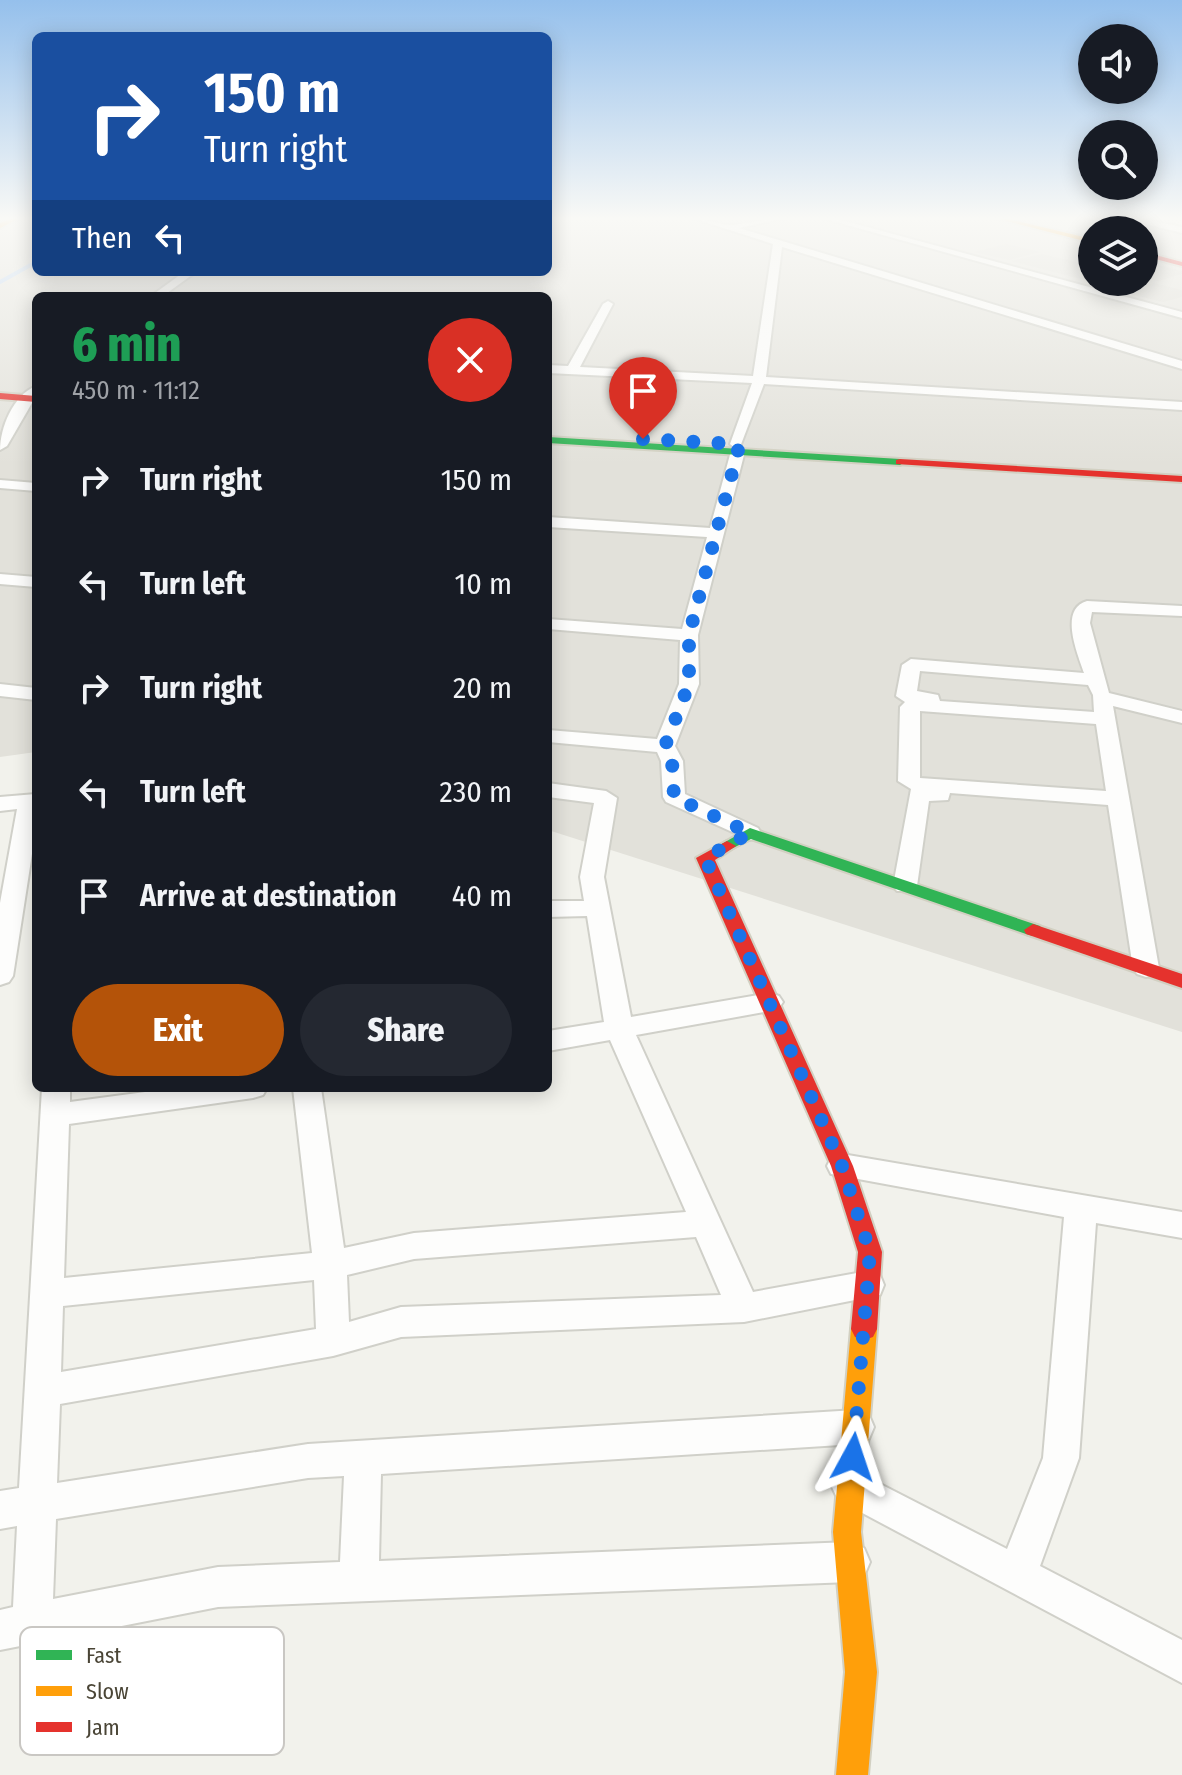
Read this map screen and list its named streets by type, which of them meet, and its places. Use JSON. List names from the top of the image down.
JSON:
{
  "legend": ["Fast", "Slow", "Jam"],
  "page": {
    "turn": ["150 m", "Turn right"],
    "then": "Then",
    "heading": ["6 min", "450 m · 11:12"],
    "list": [
      {
        "name": "Turn right",
        "value": "150 m"
      },
      {
        "name": "Turn left",
        "value": "10 m"
      },
      {
        "name": "Turn right",
        "value": "20 m"
      },
      {
        "name": "Turn left",
        "value": "230 m"
      },
      {
        "name": "Arrive at destination",
        "value": "40 m"
      }
    ],
    "buttons": ["Exit", "Share"]
  }
}
